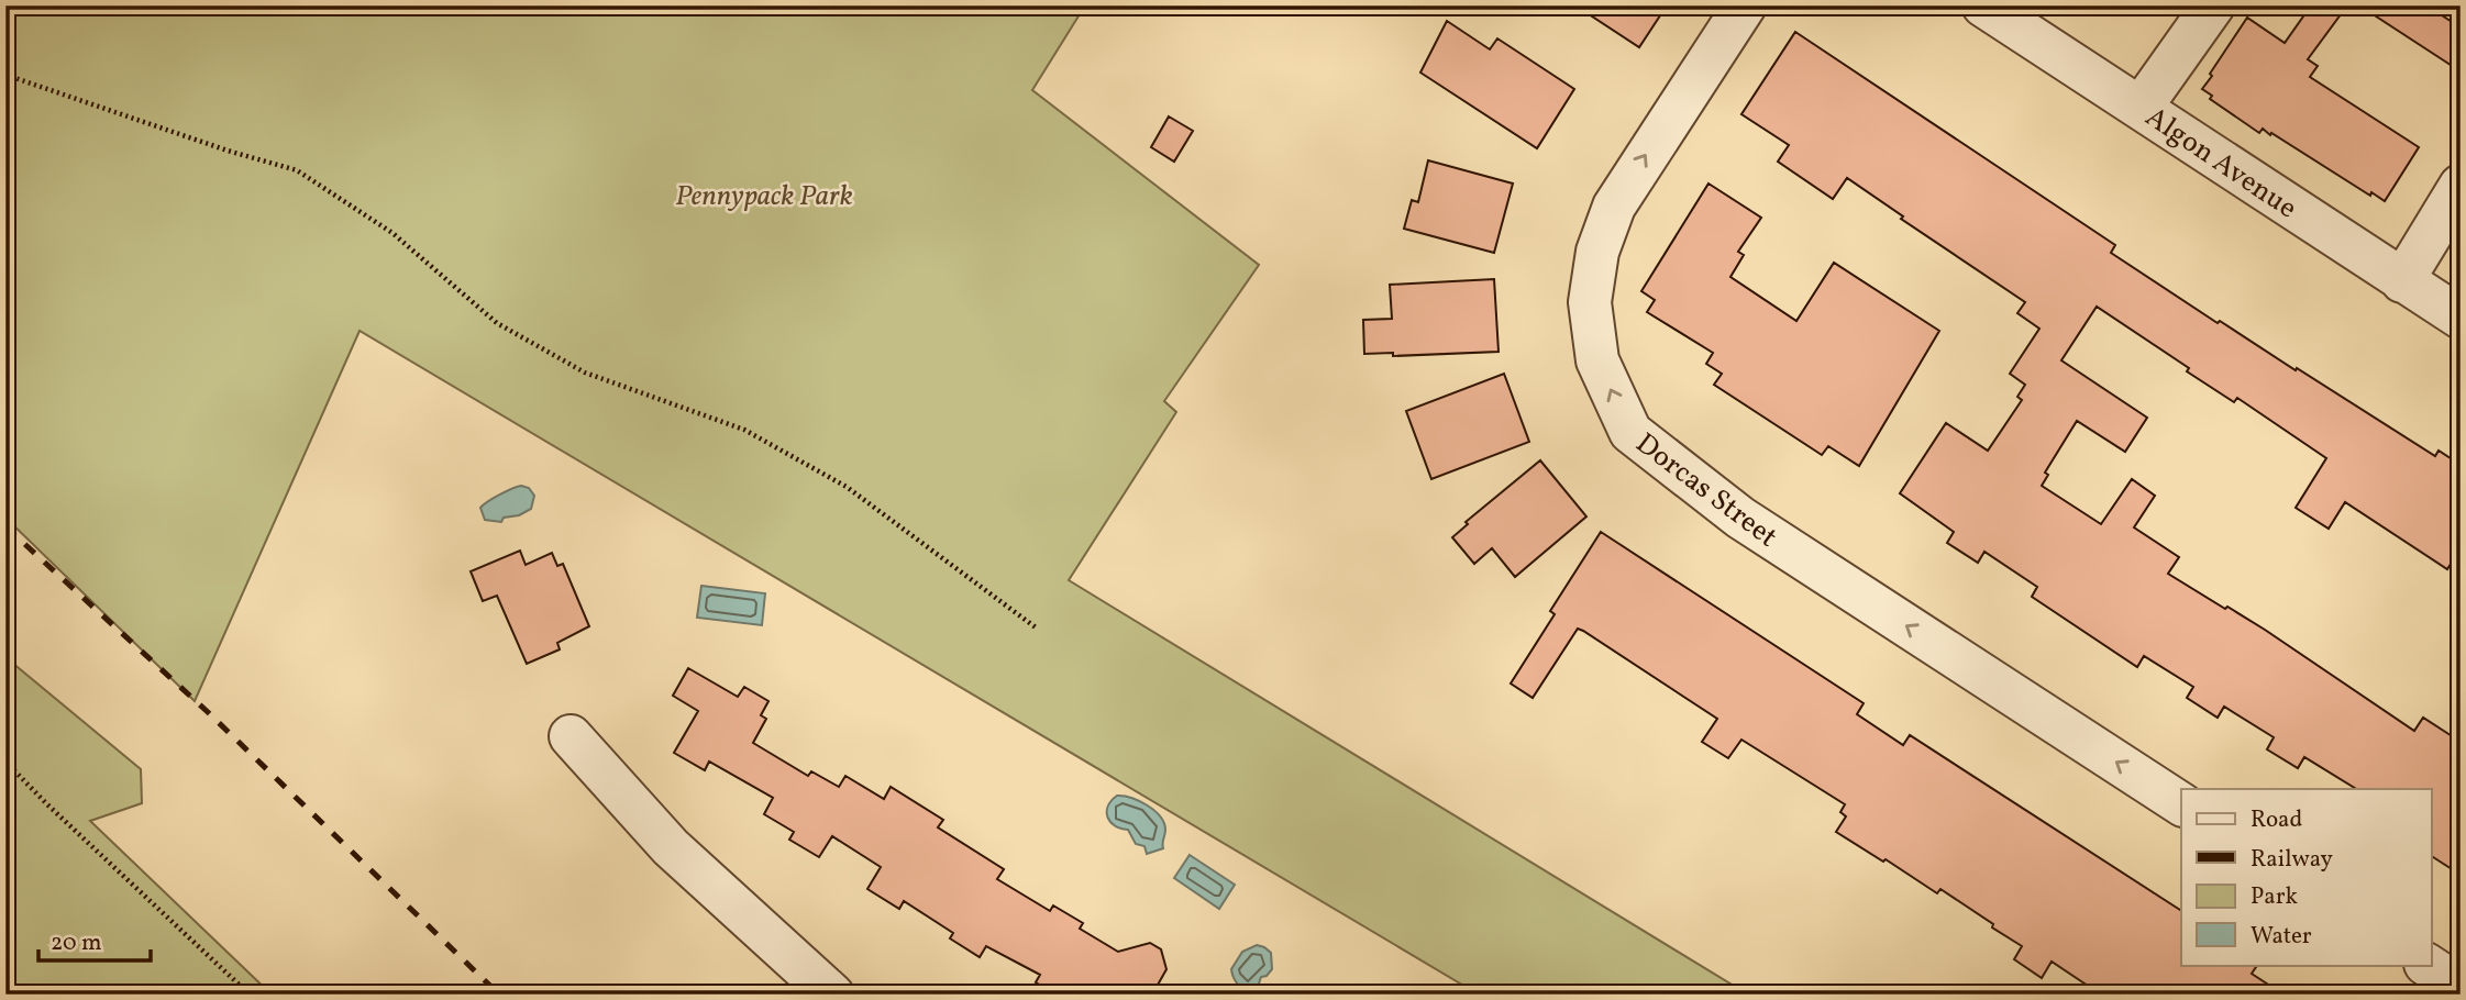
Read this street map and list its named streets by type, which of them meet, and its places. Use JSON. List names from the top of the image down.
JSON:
{
  "streets": {
    "street": ["Algon Avenue", "Dorcas Street"]
  },
  "parks": ["Pennypack Park"],
  "legend": [
    "Road",
    "Railway",
    "Park",
    "Water"
  ],
  "scale_bar": "20 m"
}
